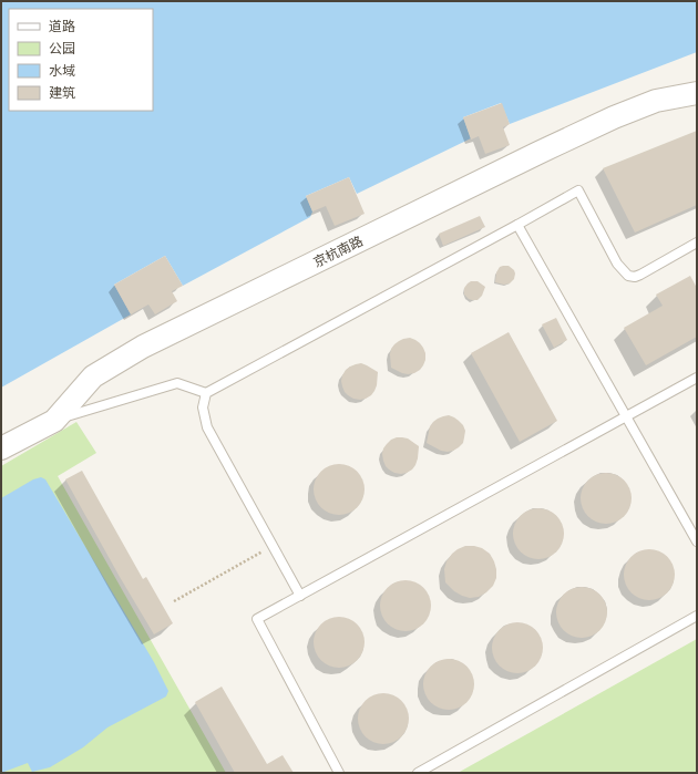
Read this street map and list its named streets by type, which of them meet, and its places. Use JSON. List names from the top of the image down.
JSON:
{
  "streets": {
    "street": ["京杭南路"]
  },
  "legend": [
    "道路",
    "公园",
    "水域",
    "建筑"
  ]
}
